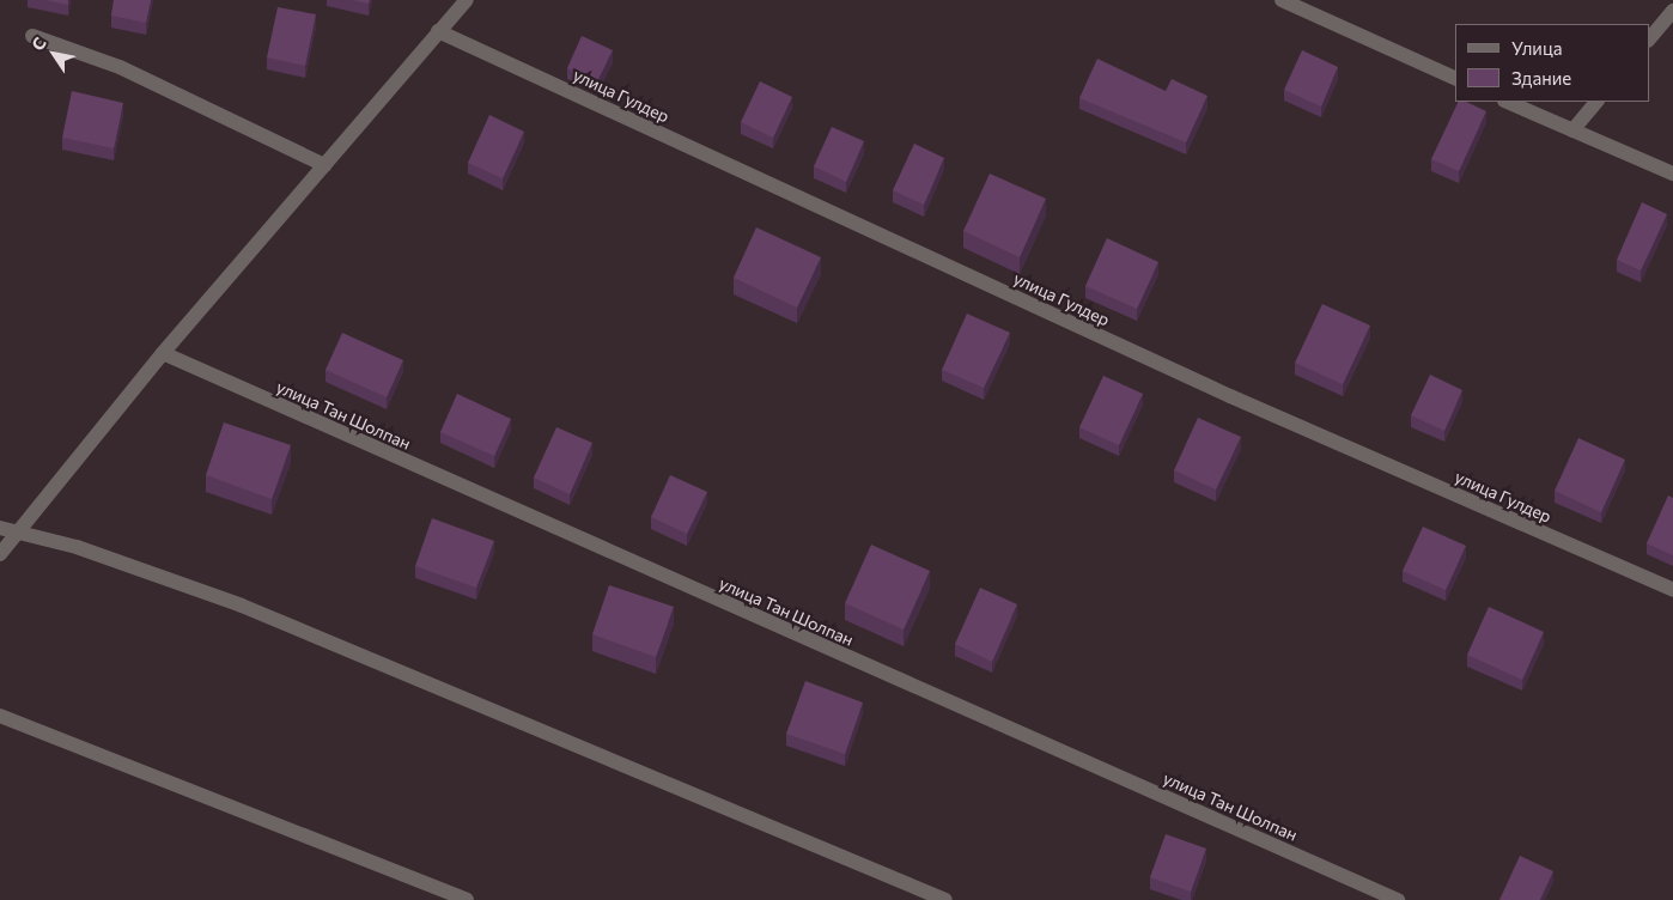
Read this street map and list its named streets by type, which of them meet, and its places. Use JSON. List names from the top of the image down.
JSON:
{
  "streets": {
    "street": ["улица Гулдер", "улица Тан Шолпан"]
  },
  "legend": ["Улица", "Здание"],
  "north": "top left"
}
